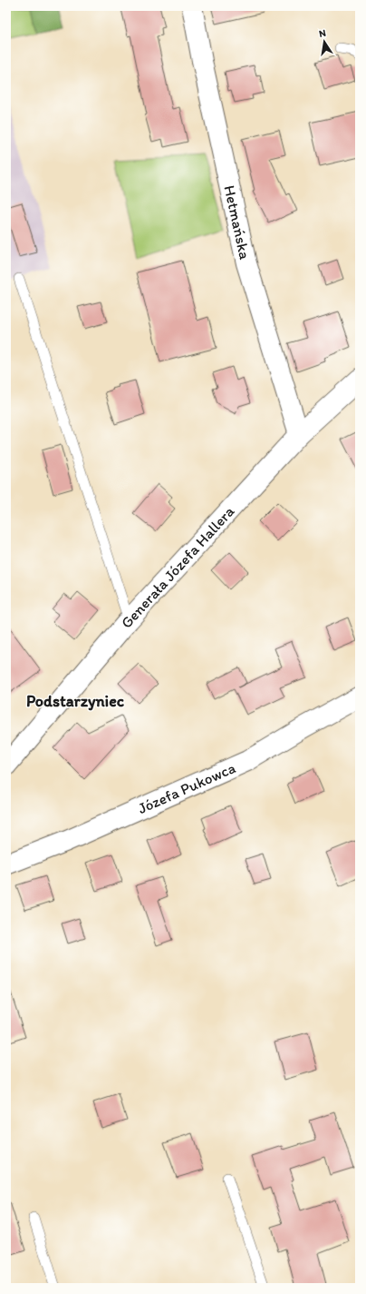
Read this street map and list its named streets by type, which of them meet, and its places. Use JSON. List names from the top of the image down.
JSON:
{
  "streets": {
    "street": ["Hetmańska", "Generała Józefa Hallera", "Józefa Pukowca"]
  },
  "crossings": [
    ["Hetmańska", "Generała Józefa Hallera"]
  ],
  "districts": ["Podstarzyniec"],
  "north": "top"
}
